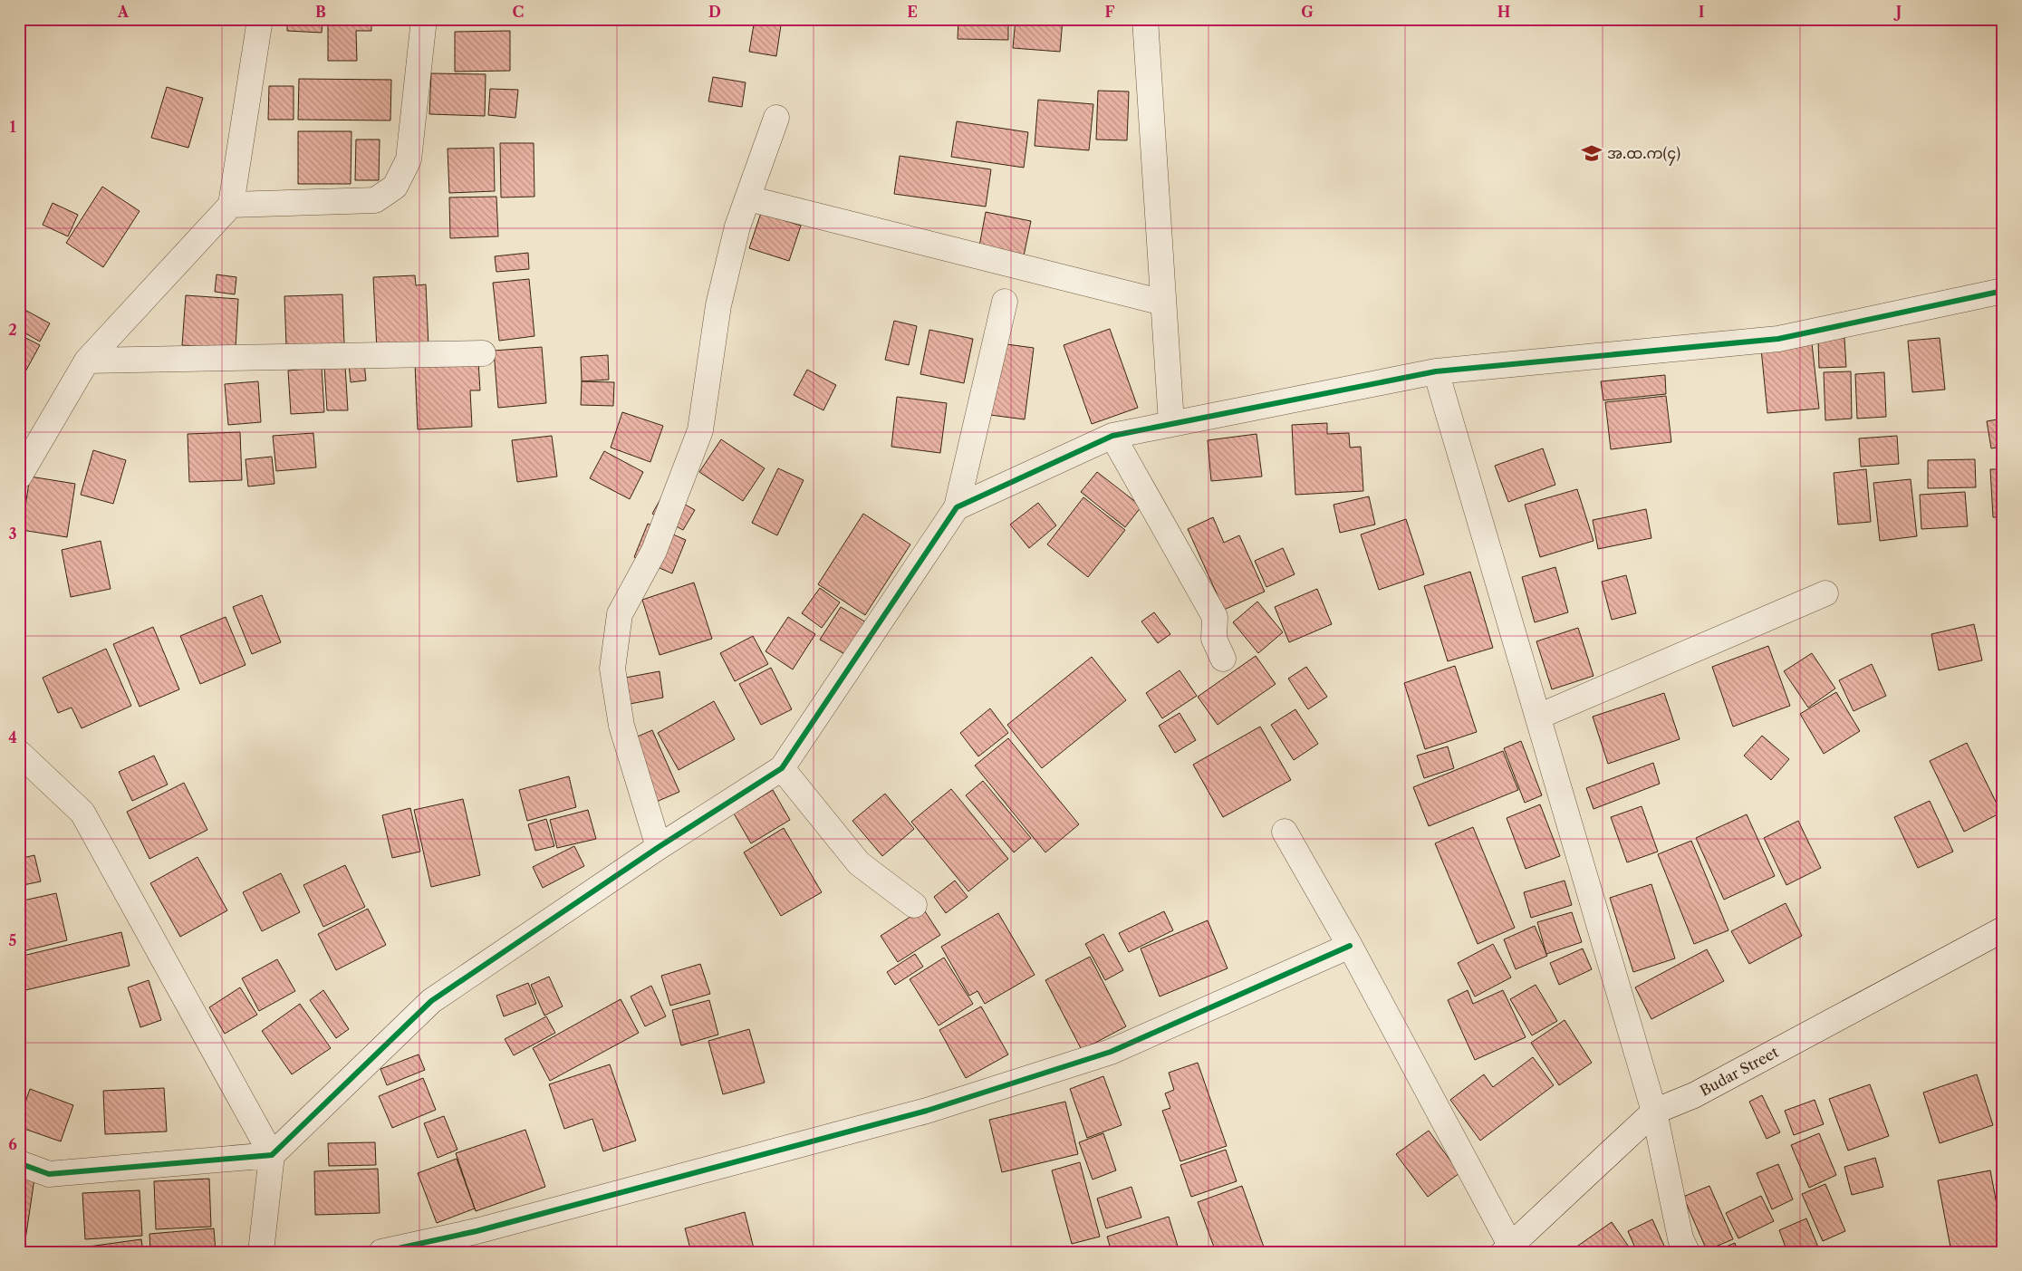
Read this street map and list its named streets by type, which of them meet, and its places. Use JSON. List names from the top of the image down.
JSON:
{
  "streets": {
    "street": ["Budar Street"]
  },
  "places": {
    "school or university": ["အ.ထ.က(၄)"]
  },
  "grid": {
    "columns": [
      "A",
      "B",
      "C",
      "D",
      "E",
      "F",
      "G",
      "H",
      "I",
      "J"
    ],
    "rows": [
      "1",
      "2",
      "3",
      "4",
      "5",
      "6"
    ]
  }
}
